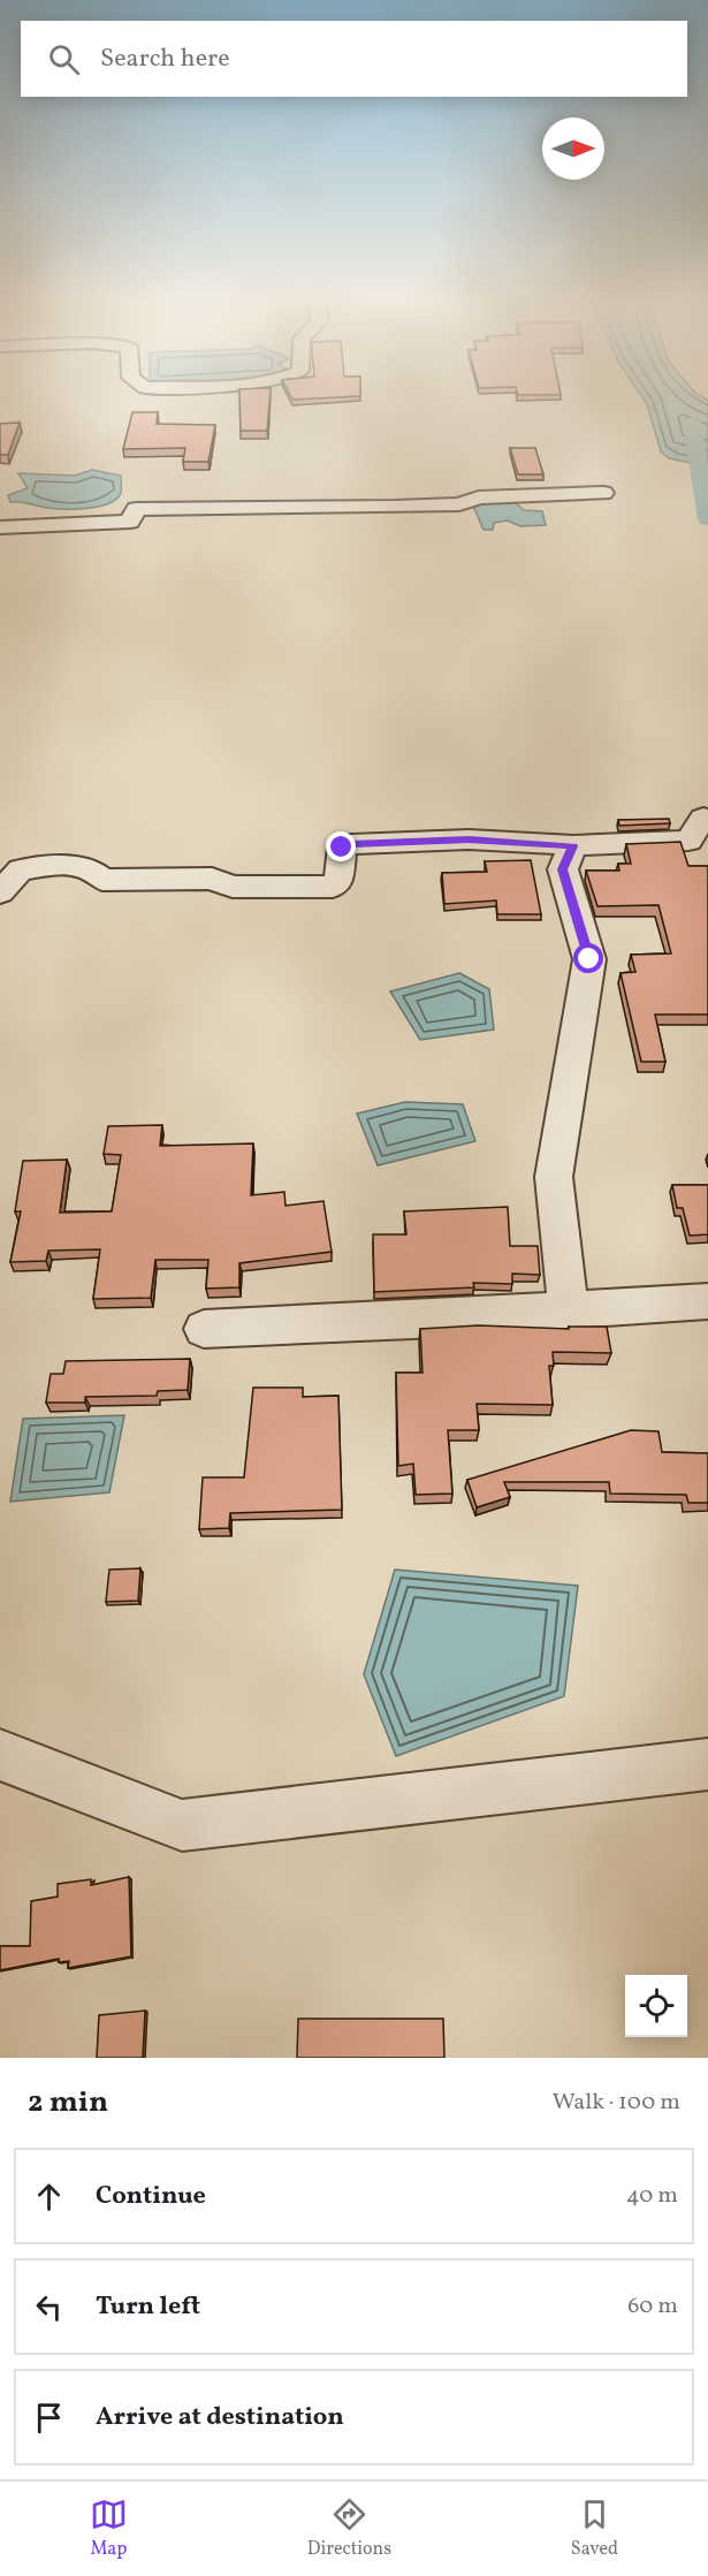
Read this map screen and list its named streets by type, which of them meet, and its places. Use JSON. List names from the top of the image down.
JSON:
{
  "north": "right",
  "page": {
    "search": "Search here",
    "heading": ["2 min", "Walk · 100 m"],
    "list": [
      ["Continue", "40 m"],
      ["Turn left", "60 m"],
      "Arrive at destination"
    ],
    "nav": ["Map", "Directions", "Saved"]
  }
}
